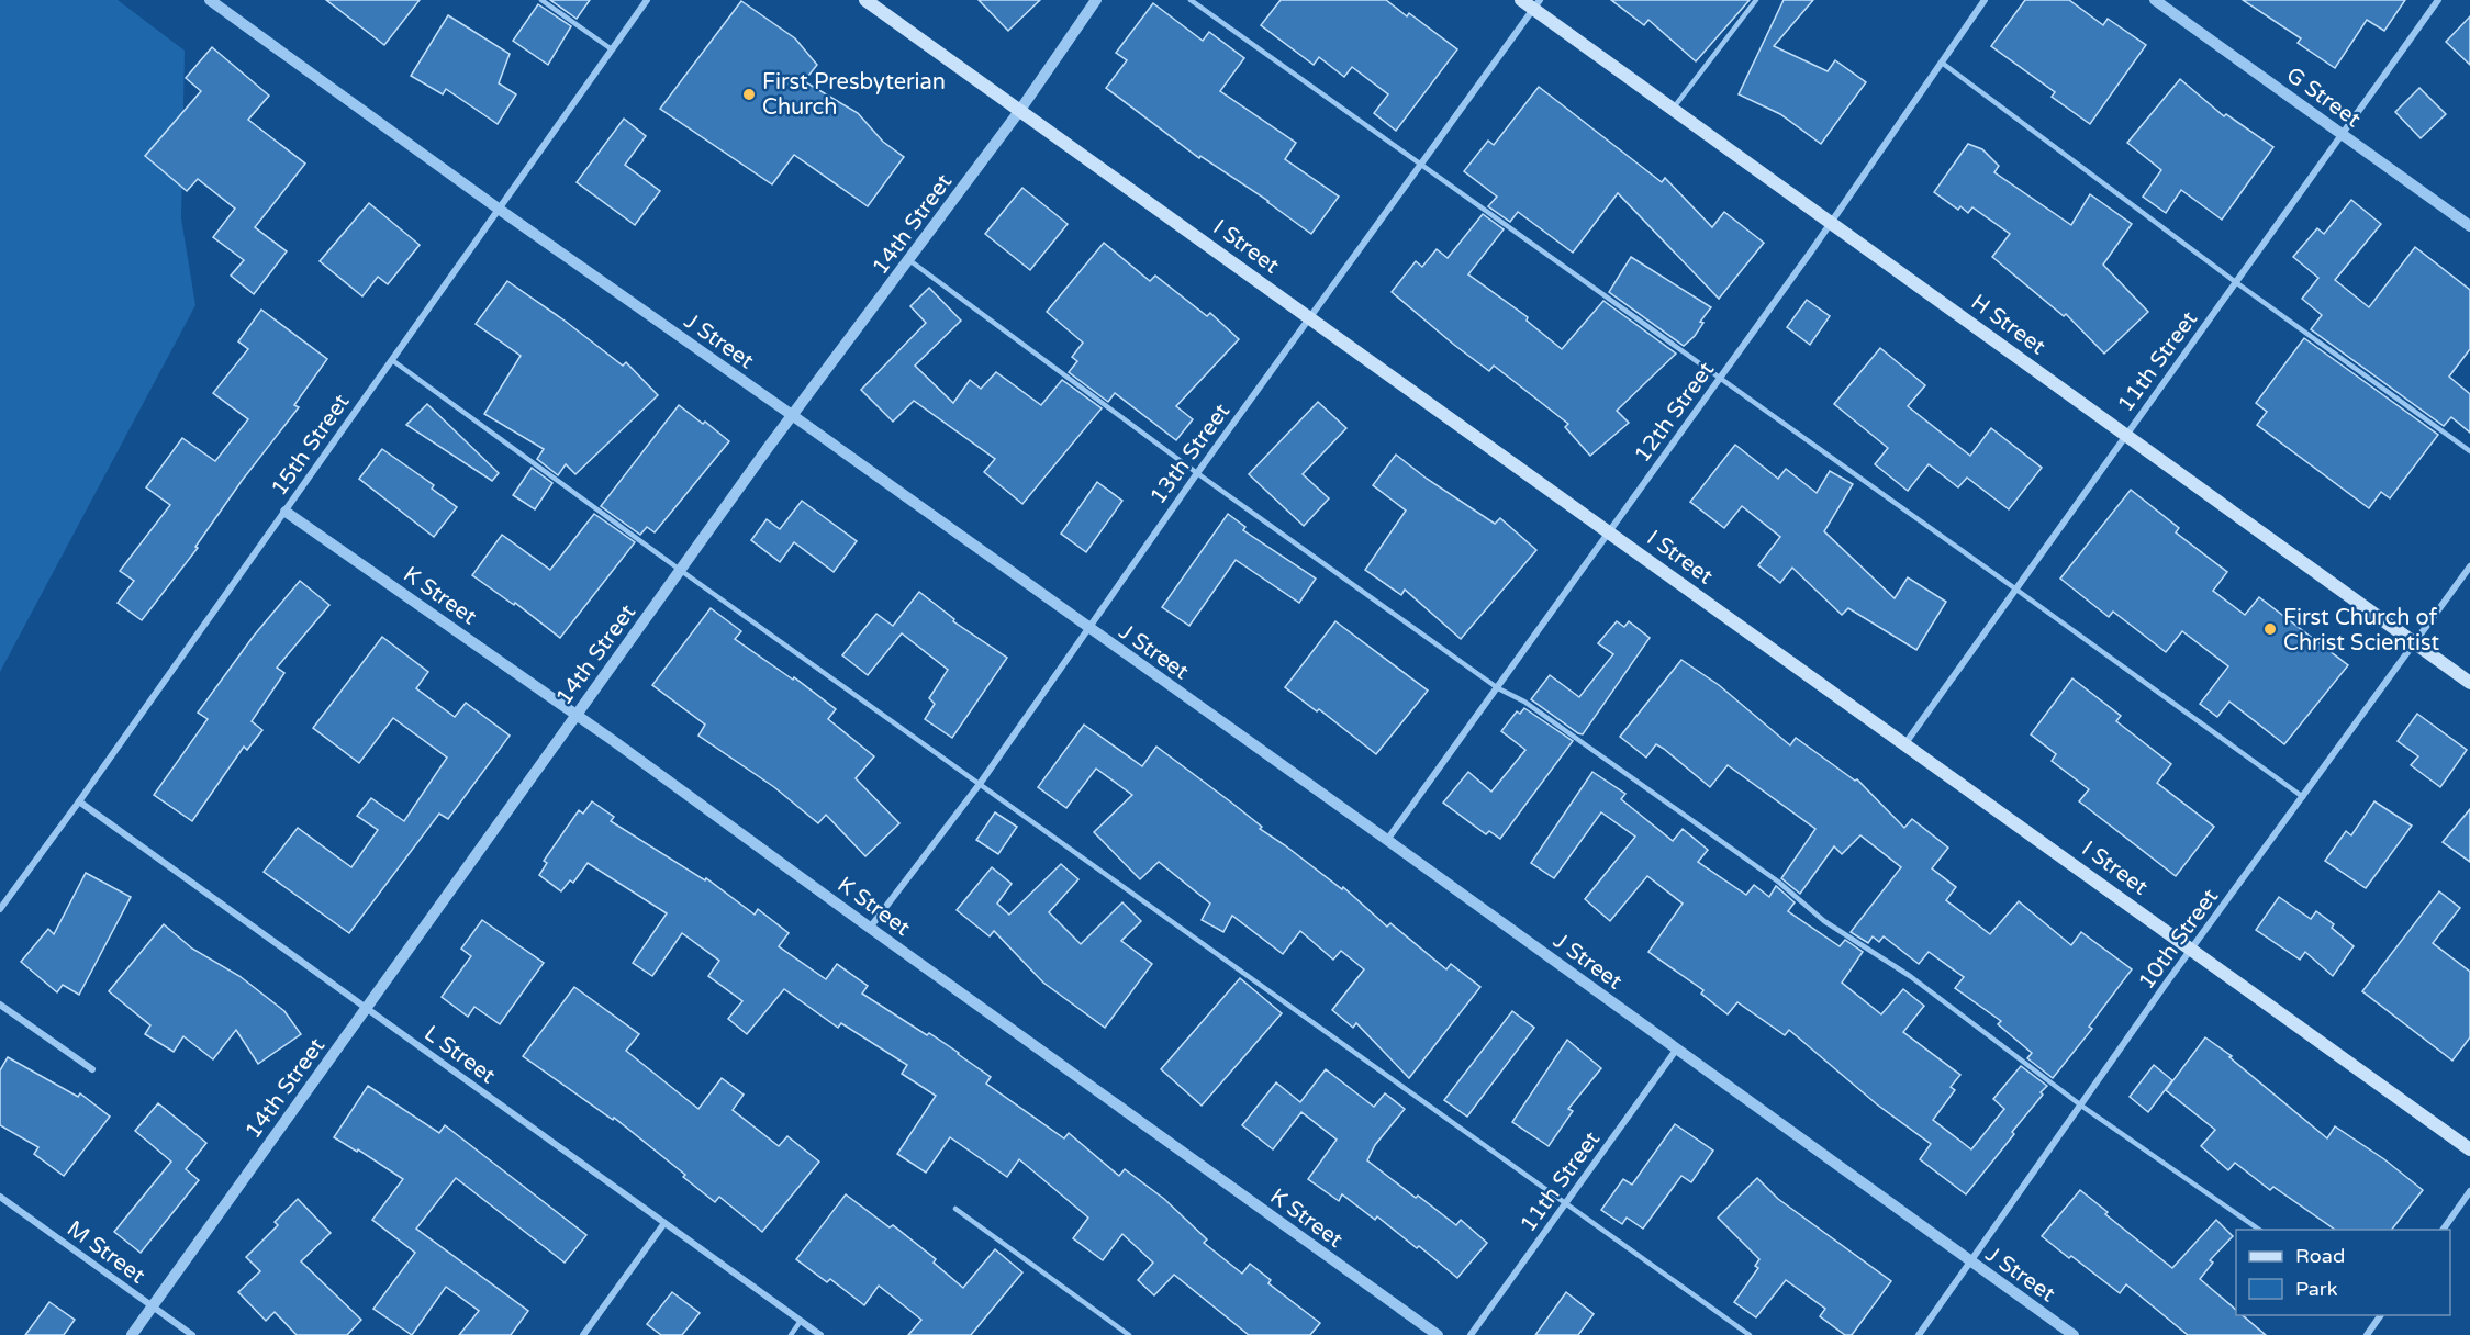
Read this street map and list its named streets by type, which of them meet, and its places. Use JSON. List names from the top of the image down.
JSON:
{
  "streets": {
    "main road": ["I Street", "H Street"],
    "street": [
      "G Street",
      "14th Street",
      "J Street",
      "11th Street",
      "12th Street",
      "15th Street",
      "13th Street",
      "K Street",
      "10th Street",
      "L Street",
      "M Street"
    ]
  },
  "crossings": [
    ["G Street", "11th Street"],
    ["14th Street", "I Street"],
    ["14th Street", "J Street"],
    ["14th Street", "K Street"],
    ["14th Street", "L Street"],
    ["14th Street", "M Street"],
    ["I Street", "11th Street"],
    ["I Street", "12th Street"],
    ["I Street", "13th Street"],
    ["I Street", "10th Street"],
    ["H Street", "11th Street"],
    ["H Street", "12th Street"],
    ["H Street", "13th Street"],
    ["H Street", "10th Street"],
    ["J Street", "11th Street"],
    ["J Street", "12th Street"],
    ["J Street", "15th Street"],
    ["J Street", "13th Street"],
    ["J Street", "10th Street"],
    ["15th Street", "K Street"],
    ["15th Street", "L Street"],
    ["13th Street", "K Street"]
  ],
  "places": ["First Presbyterian Church", "First Church of Christ Scientist"],
  "legend": ["Road", "Park"]
}
